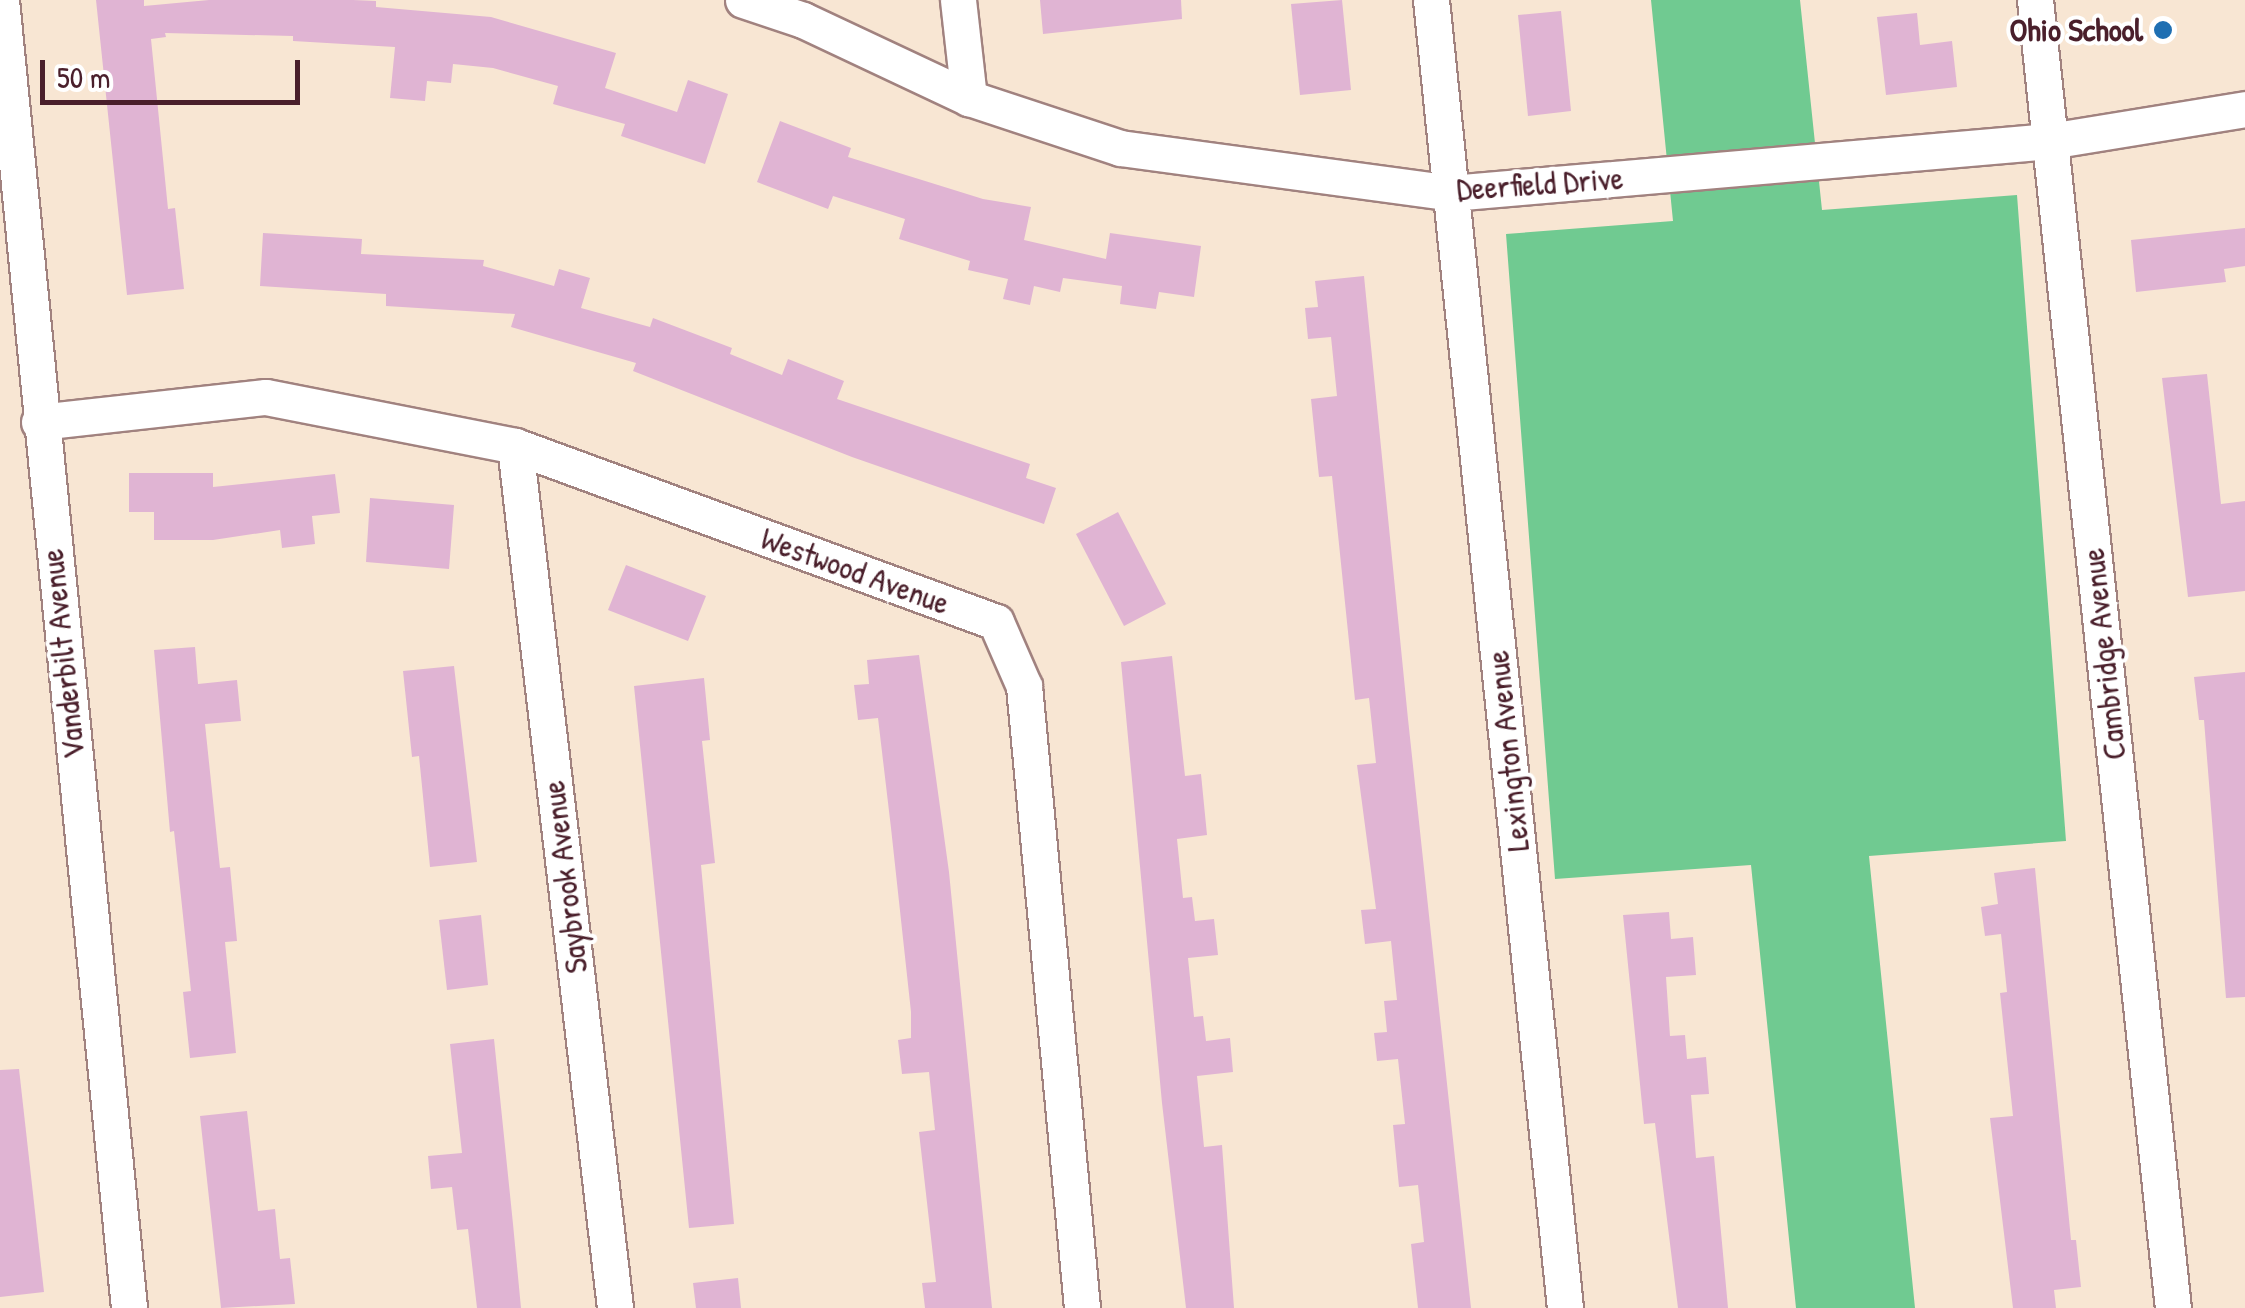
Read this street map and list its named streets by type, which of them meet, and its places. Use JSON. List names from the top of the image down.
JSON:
{
  "streets": {
    "street": [
      "Deerfield Drive",
      "Westwood Avenue",
      "Vanderbilt Avenue",
      "Cambridge Avenue",
      "Lexington Avenue",
      "Saybrook Avenue"
    ]
  },
  "crossings": [
    ["Deerfield Drive", "Cambridge Avenue"],
    ["Deerfield Drive", "Lexington Avenue"],
    ["Westwood Avenue", "Vanderbilt Avenue"],
    ["Westwood Avenue", "Saybrook Avenue"]
  ],
  "places": ["Ohio School"],
  "scale_bar": "50 m"
}
